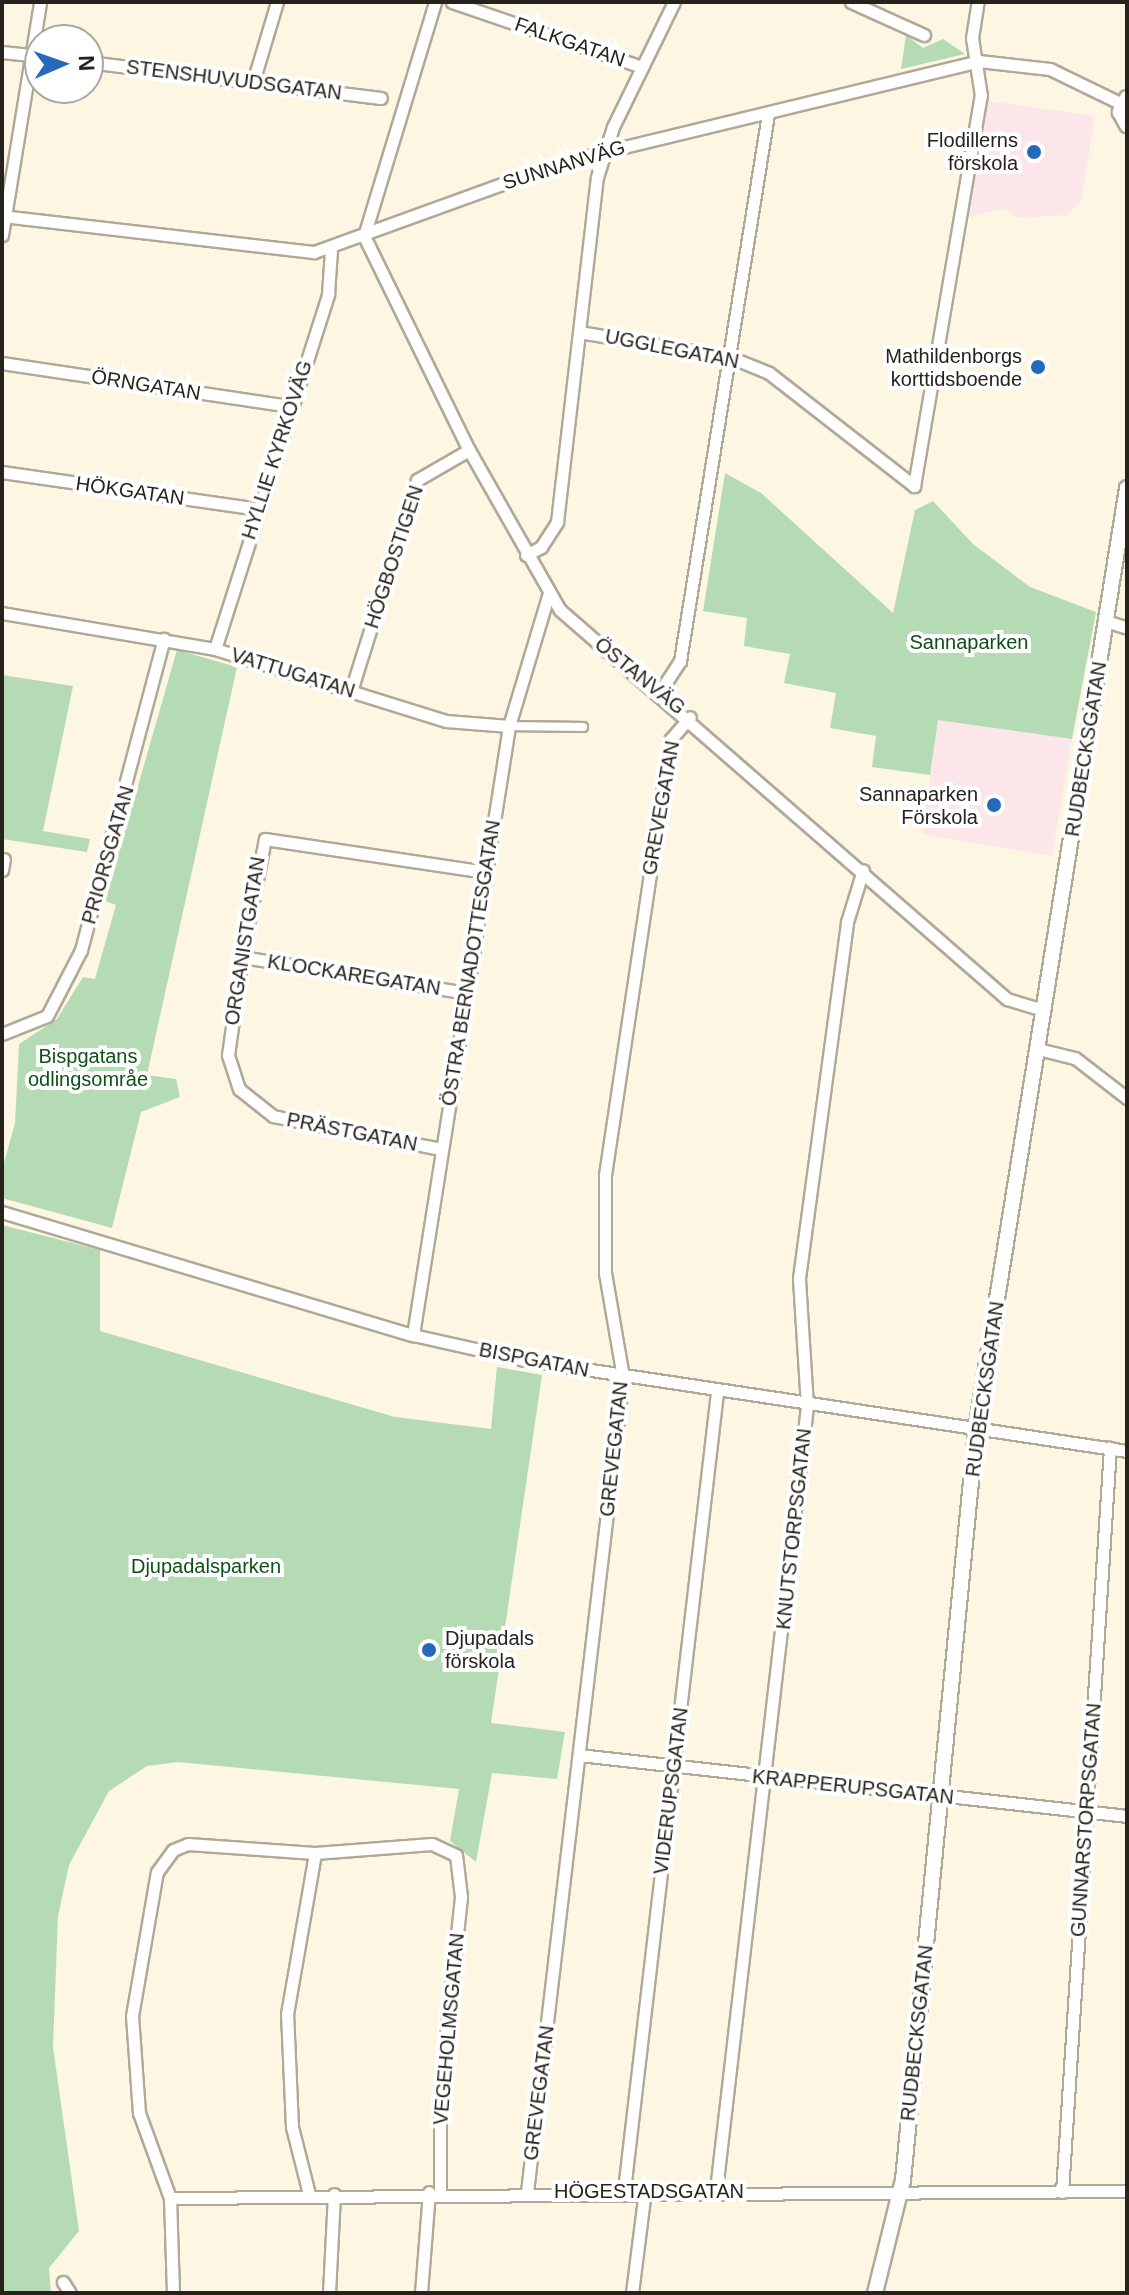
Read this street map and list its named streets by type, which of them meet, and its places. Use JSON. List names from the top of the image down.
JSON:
{
  "streets": {
    "street": [
      "FALKGATAN",
      "STENSHUVUDSGATAN",
      "SUNNANVÄG",
      "UGGLEGATAN",
      "ÖRNGATAN",
      "HYLLIE KYRKOVÄG",
      "HÖKGATAN",
      "HÖGBOSTIGEN",
      "VATTUGATAN",
      "ÖSTANVÄG",
      "RUDBECKSGATAN",
      "GREVEGATAN",
      "PRIORSGATAN",
      "ORGANISTGATAN",
      "ÖSTRA BERNADOTTESGATAN",
      "KLOCKAREGATAN",
      "PRÄSTGATAN",
      "BISPGATAN",
      "KNUTSTORPSGATAN",
      "KRAPPERUPSGATAN",
      "VIDERUPSGATAN",
      "GUNNARSTORPSGATAN",
      "VEGEHOLMSGATAN",
      "HÖGESTADSGATAN"
    ]
  },
  "crossings": [
    ["SUNNANVÄG", "UGGLEGATAN"],
    ["SUNNANVÄG", "HYLLIE KYRKOVÄG"],
    ["SUNNANVÄG", "ÖSTANVÄG"],
    ["ÖRNGATAN", "HYLLIE KYRKOVÄG"],
    ["HYLLIE KYRKOVÄG", "HÖKGATAN"],
    ["HYLLIE KYRKOVÄG", "VATTUGATAN"],
    ["HÖGBOSTIGEN", "VATTUGATAN"],
    ["HÖGBOSTIGEN", "ÖSTANVÄG"],
    ["VATTUGATAN", "PRIORSGATAN"],
    ["VATTUGATAN", "ÖSTRA BERNADOTTESGATAN"],
    ["ÖSTANVÄG", "RUDBECKSGATAN"],
    ["ÖSTANVÄG", "GREVEGATAN"],
    ["ÖSTANVÄG", "ÖSTRA BERNADOTTESGATAN"],
    ["ÖSTANVÄG", "KNUTSTORPSGATAN"],
    ["RUDBECKSGATAN", "BISPGATAN"],
    ["RUDBECKSGATAN", "KRAPPERUPSGATAN"],
    ["RUDBECKSGATAN", "HÖGESTADSGATAN"],
    ["GREVEGATAN", "BISPGATAN"],
    ["GREVEGATAN", "KRAPPERUPSGATAN"],
    ["GREVEGATAN", "HÖGESTADSGATAN"],
    ["ORGANISTGATAN", "ÖSTRA BERNADOTTESGATAN"],
    ["ORGANISTGATAN", "KLOCKAREGATAN"],
    ["ORGANISTGATAN", "PRÄSTGATAN"],
    ["ÖSTRA BERNADOTTESGATAN", "KLOCKAREGATAN"],
    ["ÖSTRA BERNADOTTESGATAN", "PRÄSTGATAN"],
    ["ÖSTRA BERNADOTTESGATAN", "BISPGATAN"],
    ["BISPGATAN", "KNUTSTORPSGATAN"],
    ["BISPGATAN", "VIDERUPSGATAN"],
    ["BISPGATAN", "GUNNARSTORPSGATAN"],
    ["KNUTSTORPSGATAN", "KRAPPERUPSGATAN"],
    ["KNUTSTORPSGATAN", "HÖGESTADSGATAN"],
    ["KRAPPERUPSGATAN", "VIDERUPSGATAN"],
    ["KRAPPERUPSGATAN", "GUNNARSTORPSGATAN"],
    ["VIDERUPSGATAN", "HÖGESTADSGATAN"],
    ["GUNNARSTORPSGATAN", "HÖGESTADSGATAN"],
    ["VEGEHOLMSGATAN", "HÖGESTADSGATAN"]
  ],
  "parks": ["Sannaparken", "Bispgatans odlingsområe", "Djupadalsparken"],
  "places": [
    "Flodillerns förskola",
    "Mathildenborgs korttidsboende",
    "Sannaparken Förskola",
    "Djupadals förskola"
  ],
  "north": "right"
}
